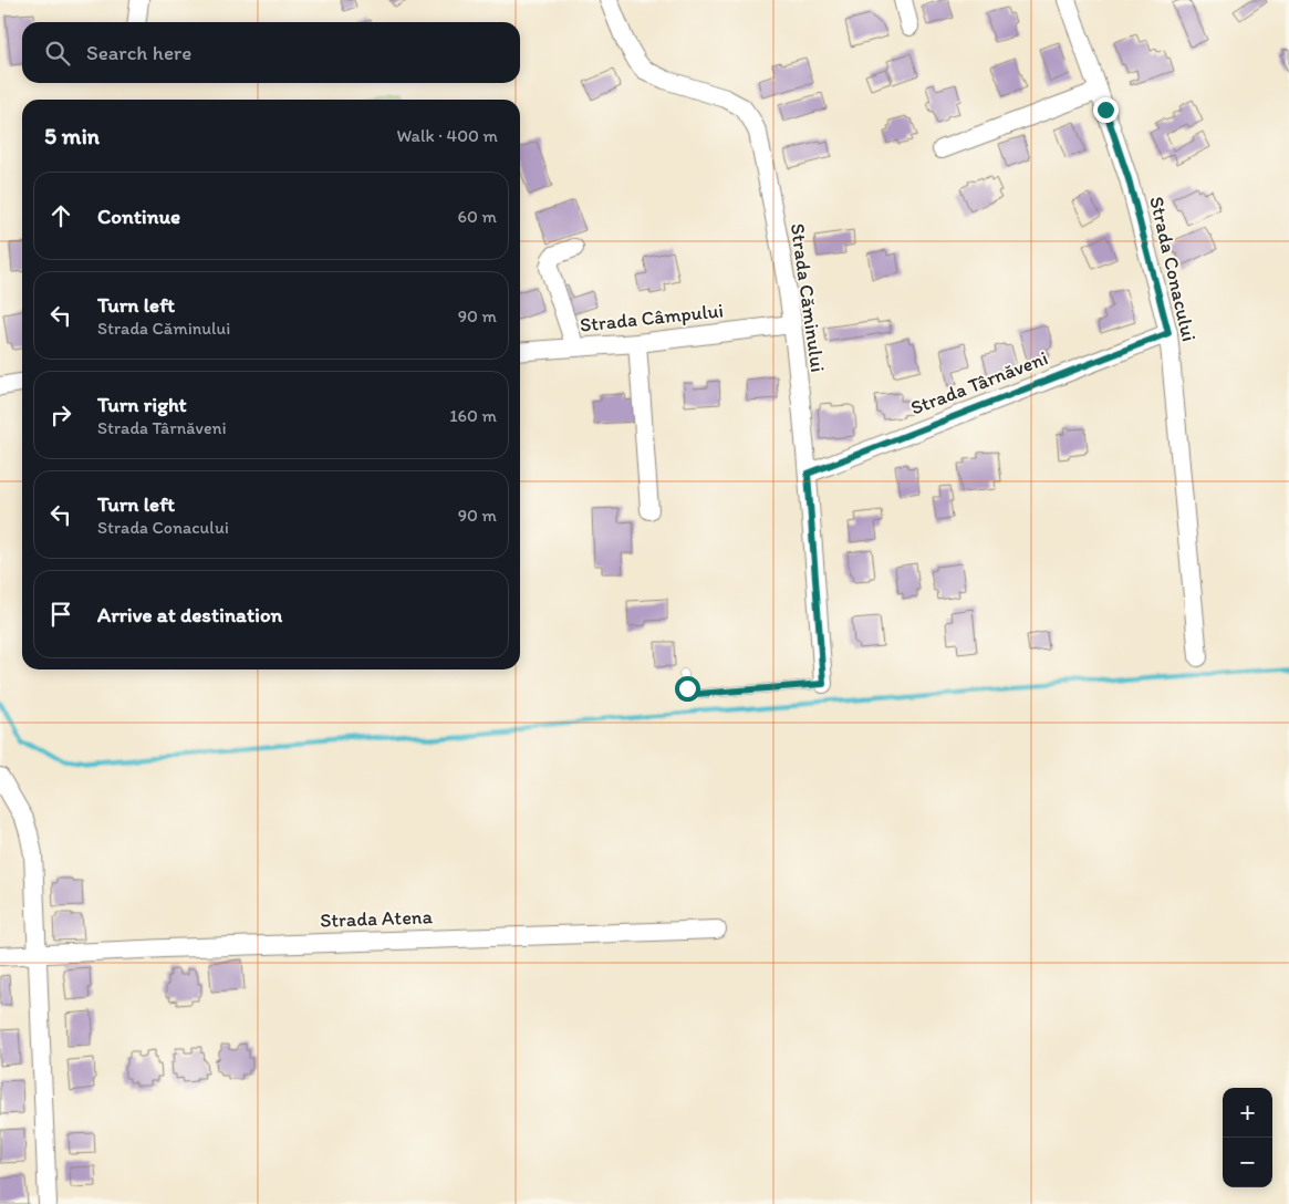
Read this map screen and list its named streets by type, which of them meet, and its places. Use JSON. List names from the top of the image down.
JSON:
{
  "streets": {
    "street": [
      "Strada Conacului",
      "Strada Căminului",
      "Strada Câmpului",
      "Strada Târnăveni",
      "Strada Atena"
    ]
  },
  "crossings": [
    ["Strada Conacului", "Strada Târnăveni"],
    ["Strada Căminului", "Strada Câmpului"],
    ["Strada Căminului", "Strada Târnăveni"]
  ],
  "page": {
    "search": "Search here",
    "heading": ["5 min", "Walk · 400 m"],
    "list": [
      ["Continue", "60 m"],
      ["Turn left", "Strada Căminului", "90 m"],
      ["Turn right", "Strada Târnăveni", "160 m"],
      ["Turn left", "Strada Conacului", "90 m"],
      "Arrive at destination"
    ],
    "map_buttons": ["+", "−"]
  }
}
